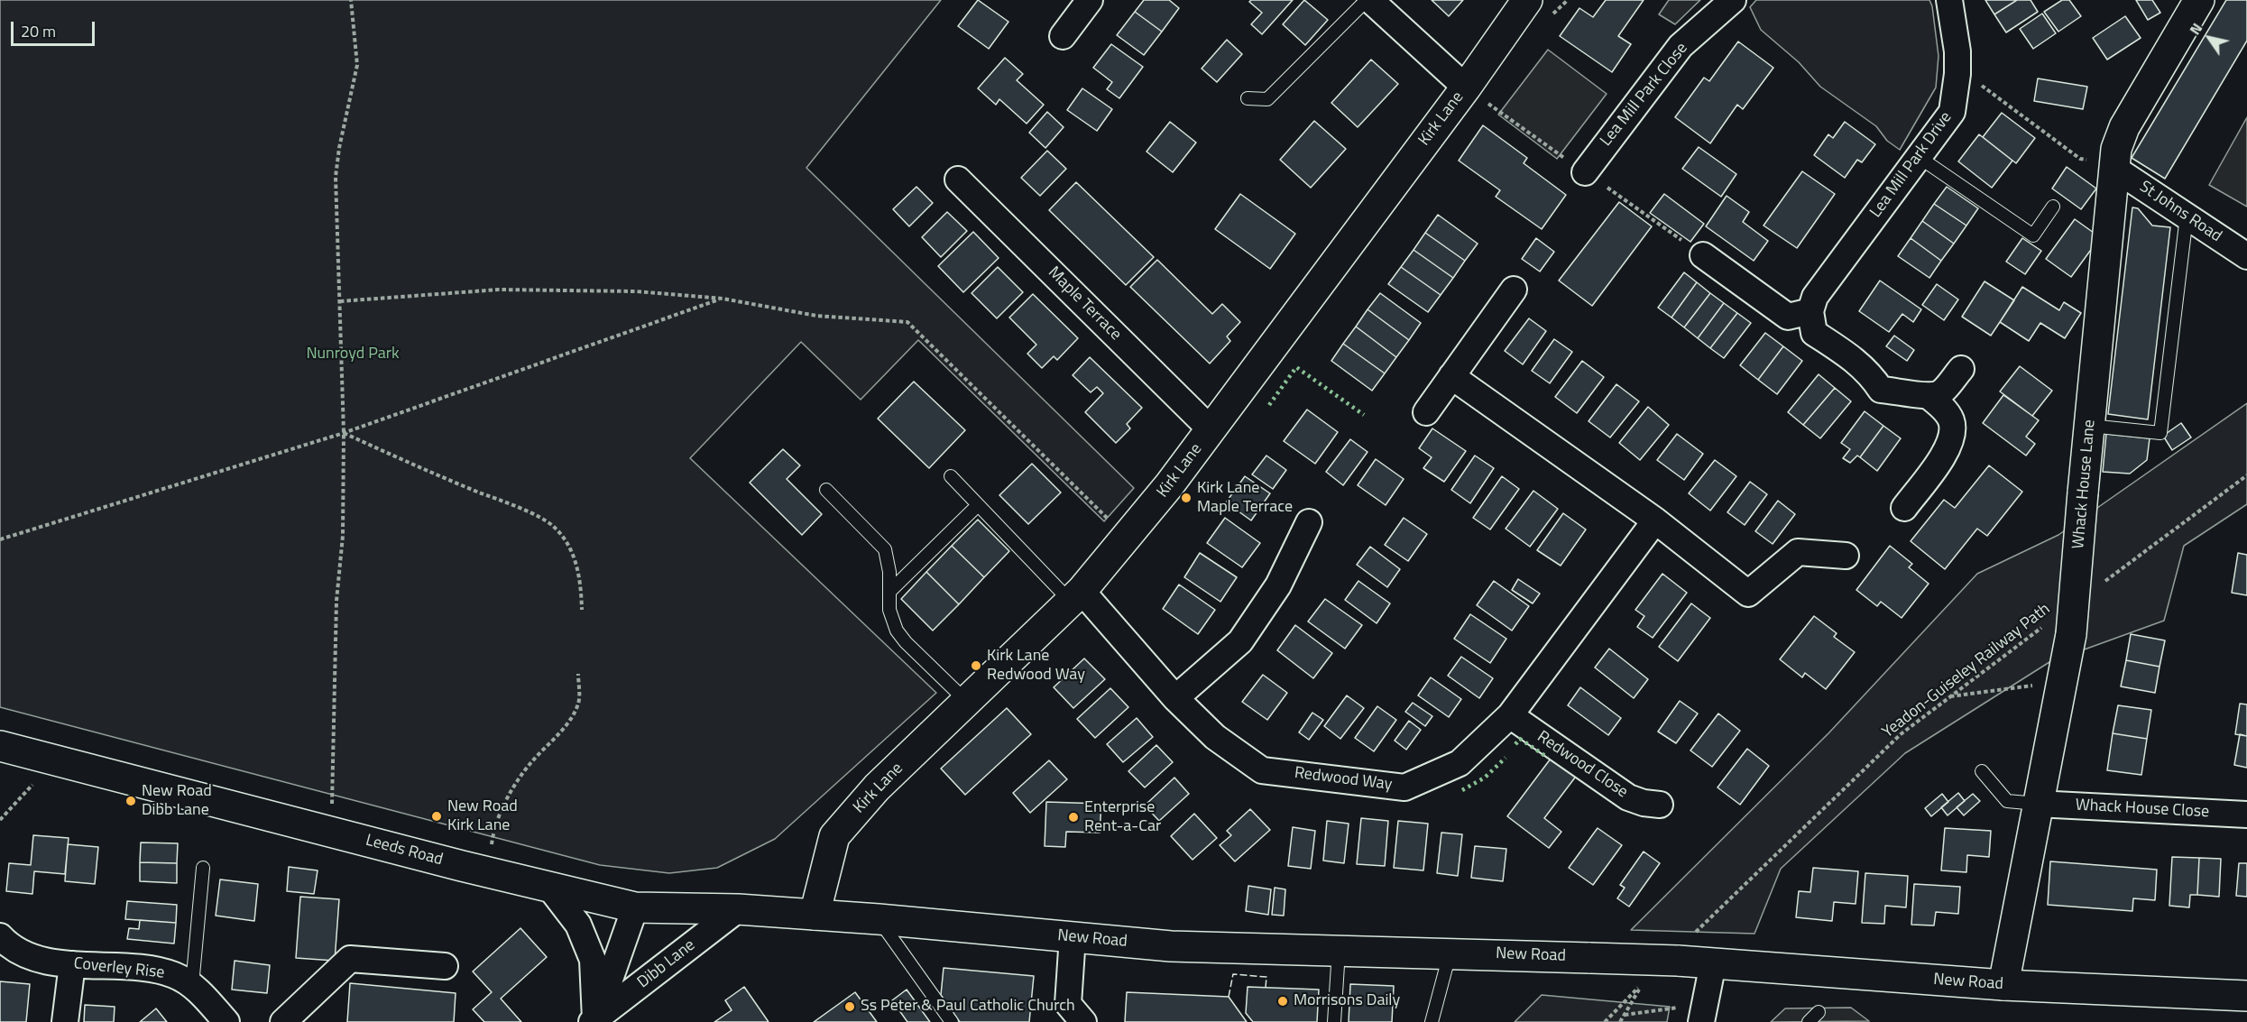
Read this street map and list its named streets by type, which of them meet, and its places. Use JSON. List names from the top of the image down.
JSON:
{
  "streets": {
    "main road": [
      "Kirk Lane",
      "Whack House Lane",
      "Leeds Road",
      "New Road"
    ],
    "street": [
      "Lea Mill Park Close",
      "Lea Mill Park Drive",
      "St Johns Road",
      "Maple Terrace",
      "Redwood Close",
      "Redwood Way",
      "Whack House Close",
      "Dibb Lane",
      "Coverley Rise"
    ],
    "path": ["Yeadon-Guiseley Railway Path"]
  },
  "crossings": [
    ["Kirk Lane", "Maple Terrace"],
    ["Kirk Lane", "Redwood Way"],
    ["Kirk Lane", "Leeds Road"],
    ["Kirk Lane", "New Road"],
    ["St Johns Road", "Whack House Lane"],
    ["Whack House Lane", "Whack House Close"],
    ["Whack House Lane", "New Road"],
    ["Redwood Close", "Redwood Way"],
    ["Leeds Road", "New Road"],
    ["Leeds Road", "Dibb Lane"]
  ],
  "parks": ["Nunroyd Park"],
  "places": [
    "Kirk Lane Maple Terrace",
    "Kirk Lane Redwood Way",
    "New Road Dibb Lane",
    "New Road Kirk Lane",
    "Enterprise Rent-a-Car",
    "Morrisons Daily",
    "Ss Peter & Paul Catholic Church"
  ],
  "scale_bar": "20 m",
  "north": "top left"
}
